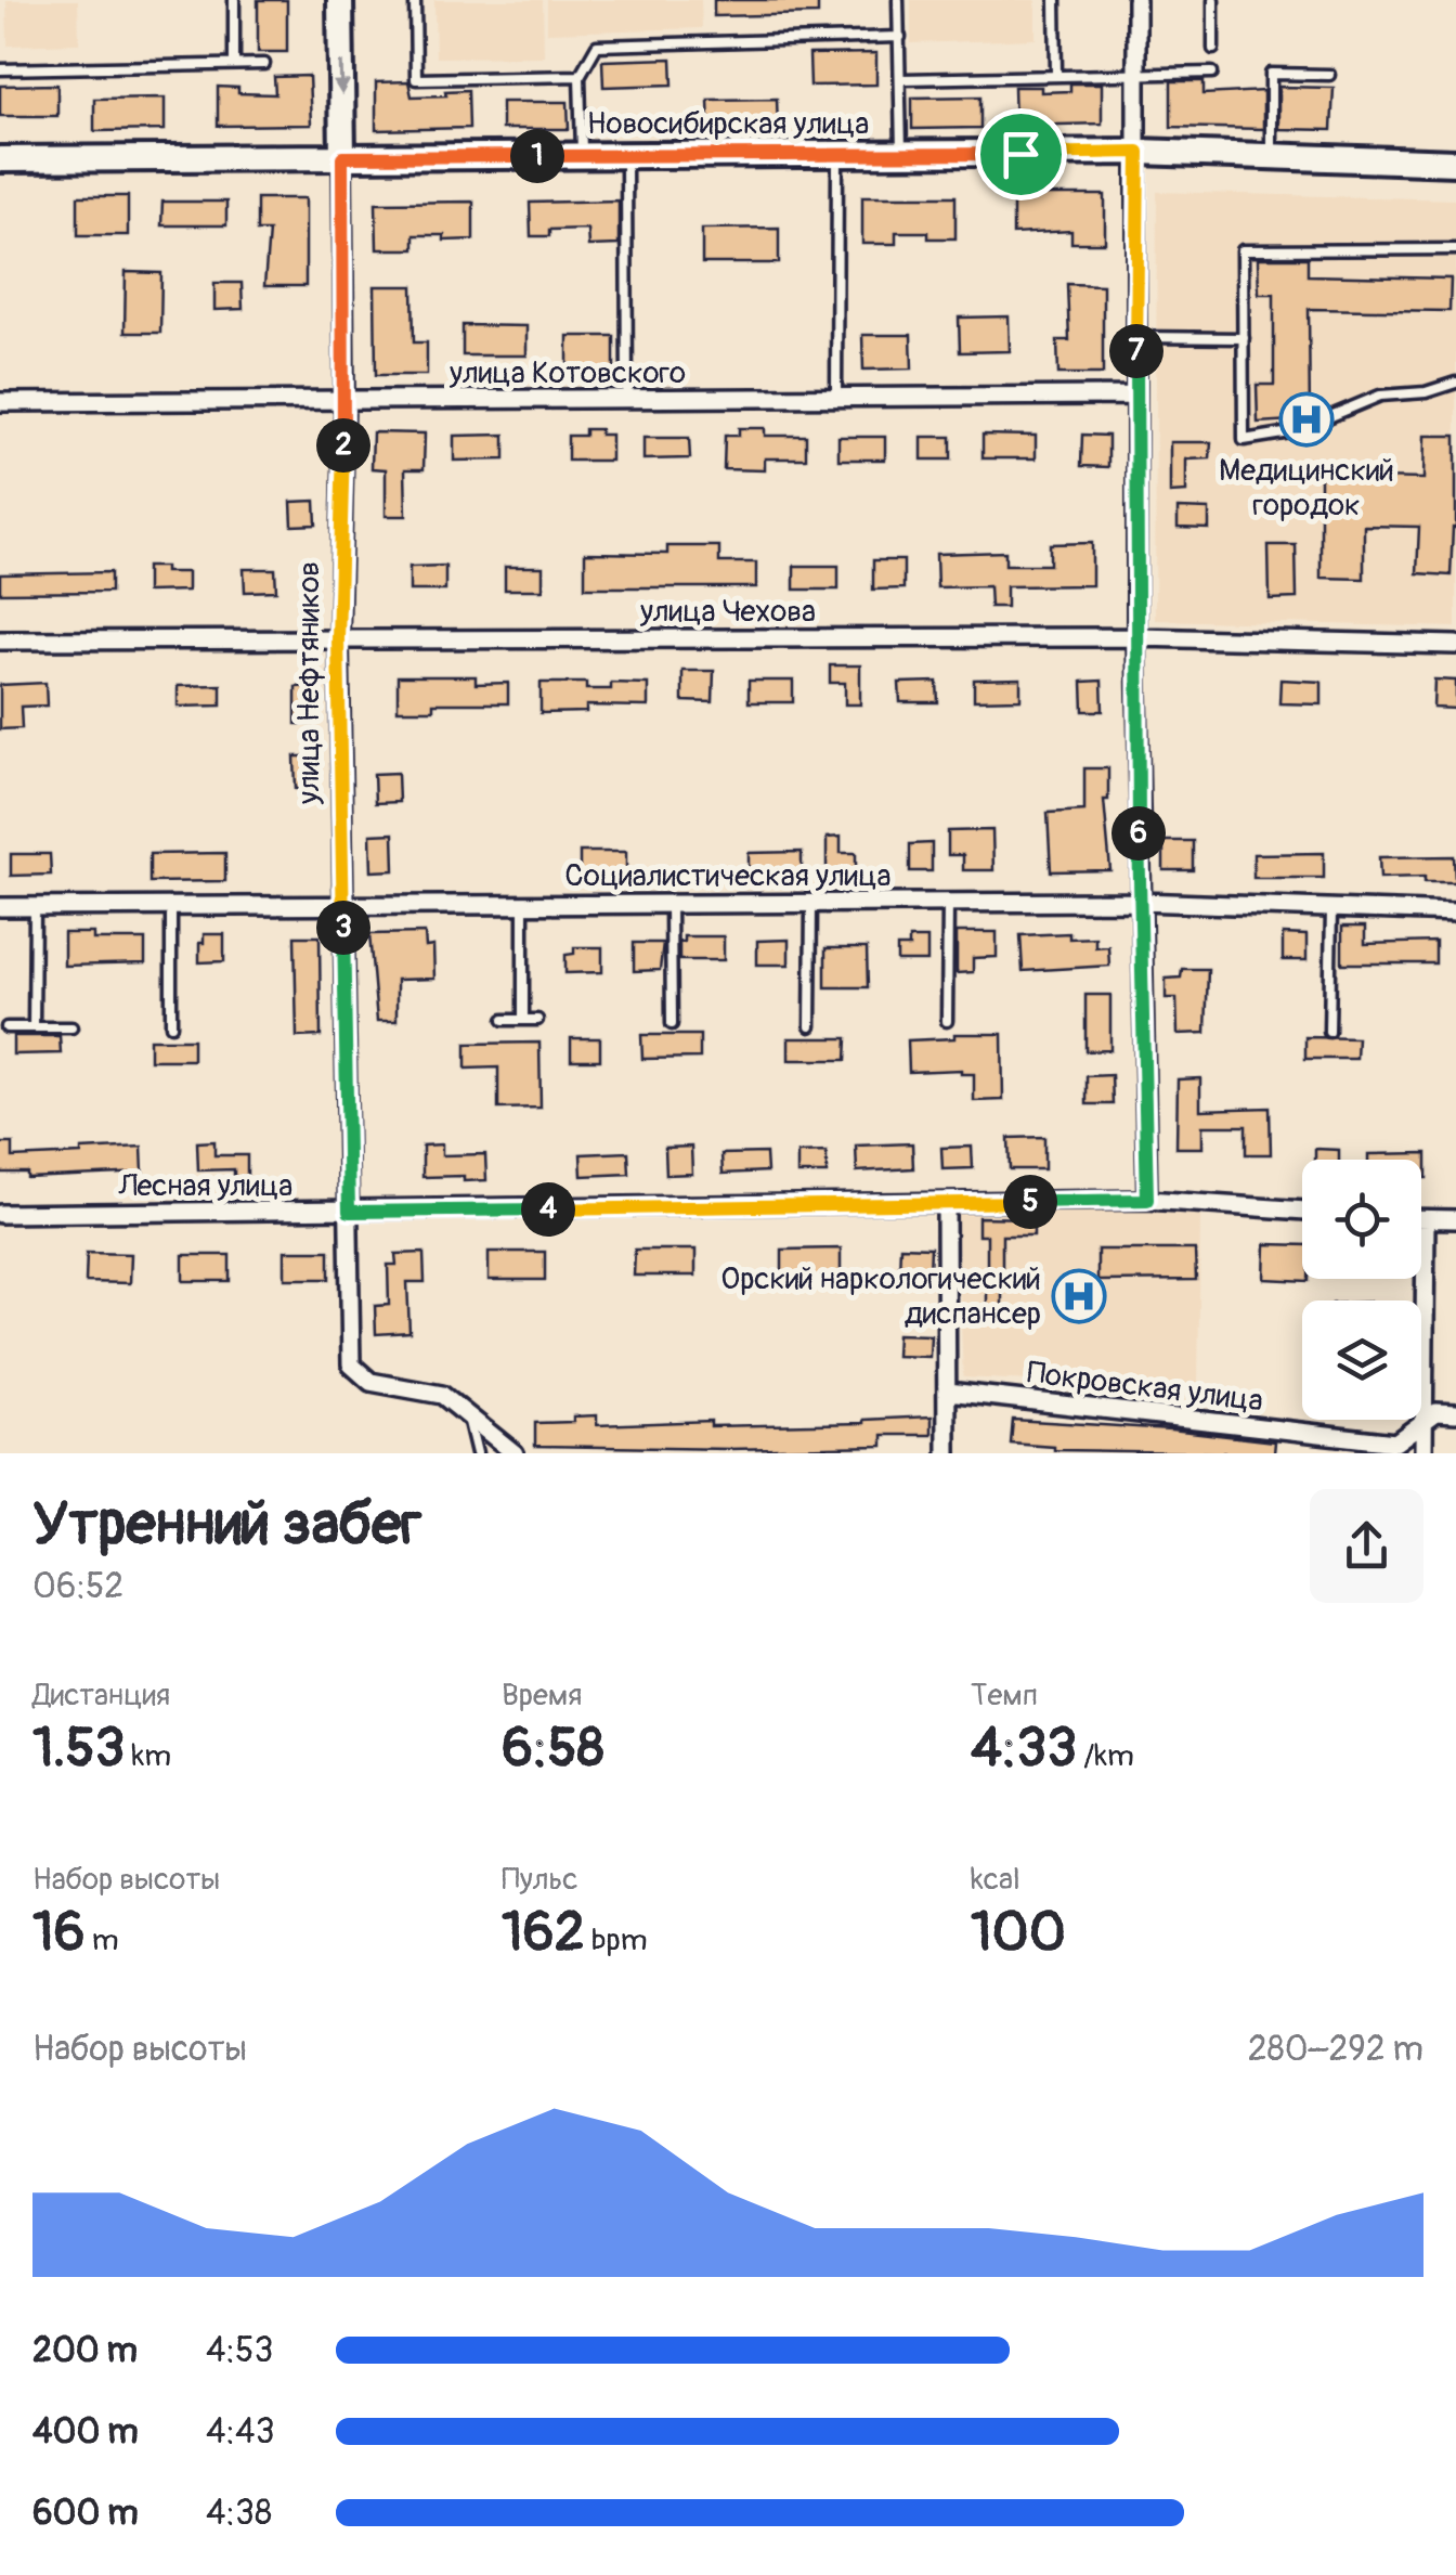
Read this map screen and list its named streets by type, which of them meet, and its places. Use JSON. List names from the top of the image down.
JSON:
{
  "streets": {
    "main road": ["Новосибирская улица", "улица Нефтяников"],
    "street": [
      "улица Котовского",
      "улица Чехова",
      "Социалистическая улица",
      "Лесная улица",
      "Покровская улица"
    ]
  },
  "crossings": [
    ["Новосибирская улица", "улица Нефтяников"],
    ["улица Котовского", "улица Нефтяников"],
    ["улица Чехова", "улица Нефтяников"],
    ["улица Нефтяников", "Социалистическая улица"],
    ["улица Нефтяников", "Лесная улица"]
  ],
  "places": {
    "hospital": ["Медицинский городок", "Орский наркологический диспансер"]
  },
  "page": {
    "pins": [
      "1",
      "7",
      "2",
      "6",
      "3",
      "5",
      "4"
    ],
    "heading": ["Утренний забег", "06:52"],
    "stats": [
      ["Дистанция", "1.53 km"],
      ["Время", "6:58"],
      ["Темп", "4:33 /km"],
      ["Набор высоты", "16 m"],
      ["Пульс", "162 bpm"],
      ["kcal", "100"]
    ],
    "chart": ["Набор высоты", "280–292 m"],
    "list": [
      {
        "name": "200 m",
        "note": "4:53"
      },
      {
        "name": "400 m",
        "note": "4:43"
      },
      {
        "name": "600 m",
        "note": "4:38"
      }
    ]
  }
}
